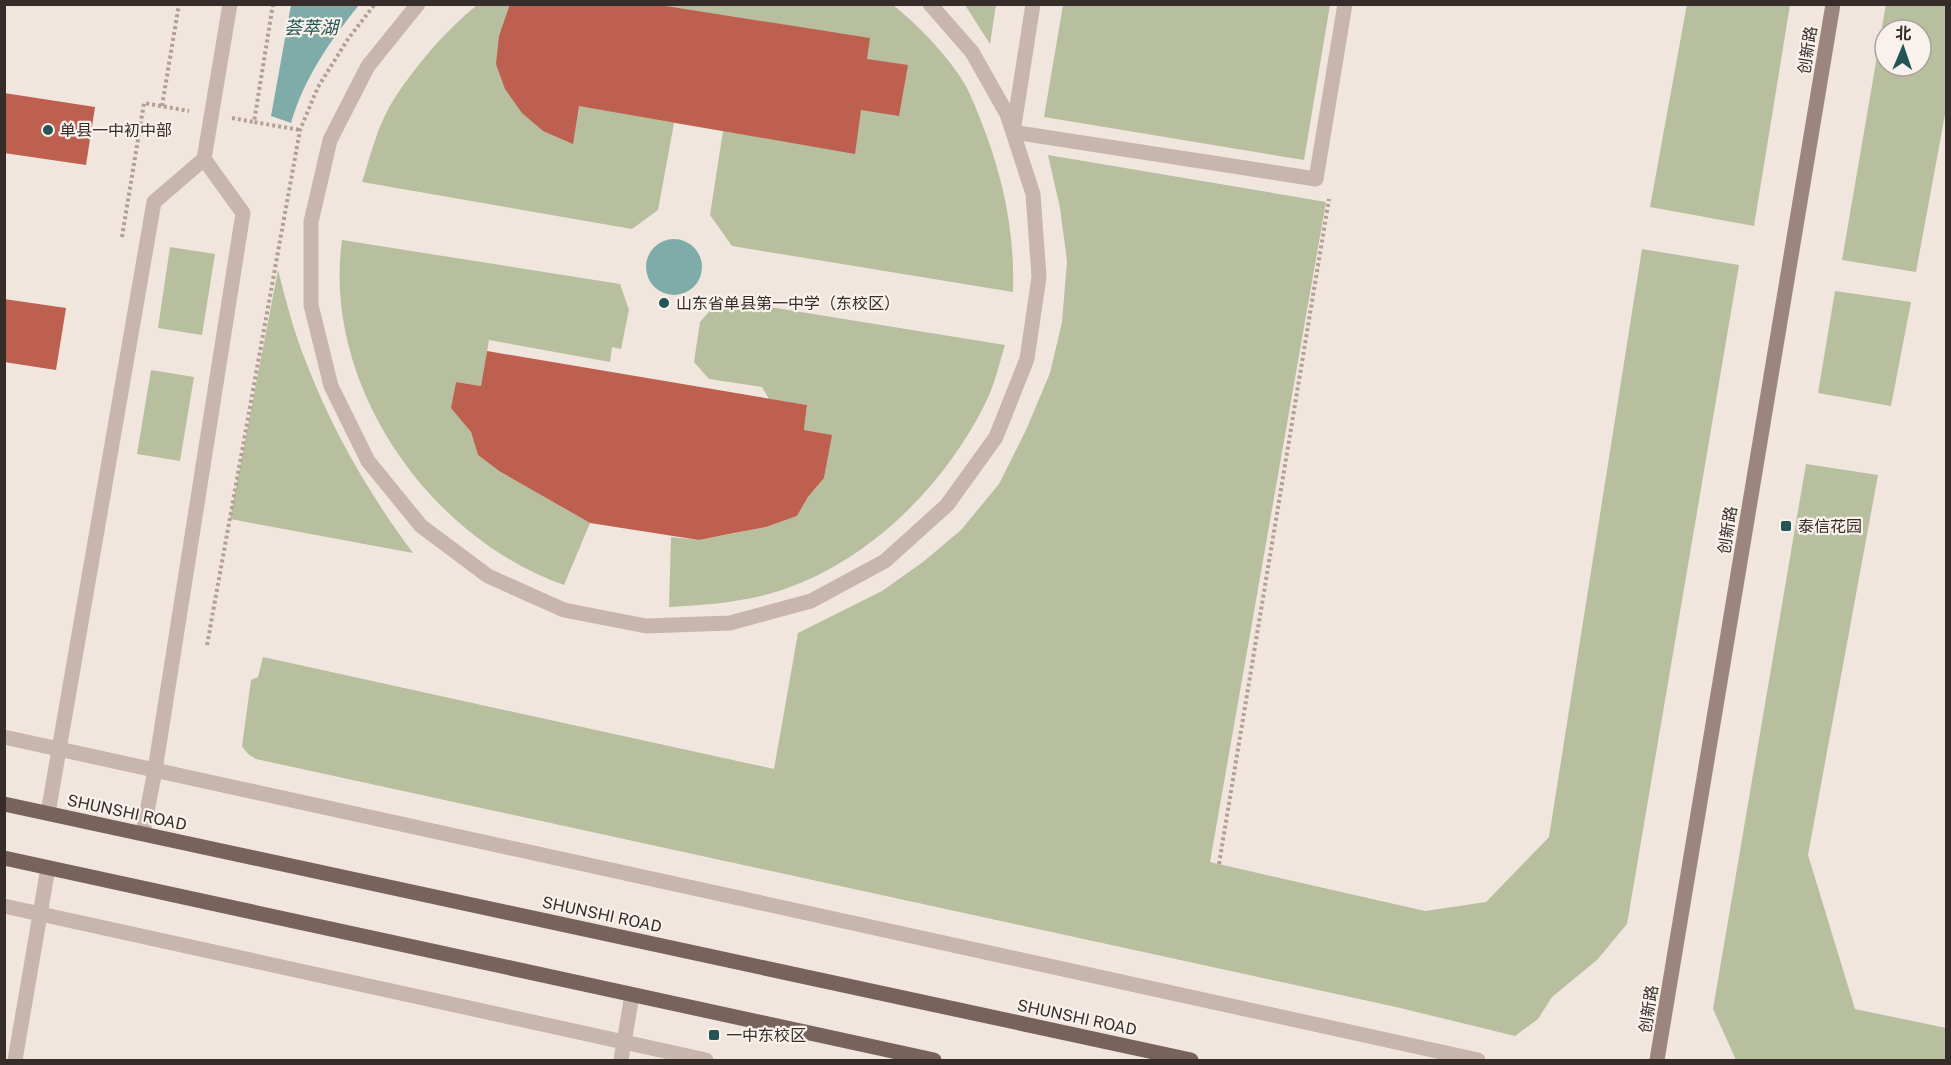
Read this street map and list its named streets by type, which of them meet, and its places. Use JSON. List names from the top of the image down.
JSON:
{
  "streets": {
    "main road": ["创新路", "SHUNSHI ROAD"]
  },
  "water": ["荟萃湖"],
  "places": {
    "other": ["单县一中初中部", "山东省单县第一中学（东校区）"],
    "transit": ["泰信花园", "一中东校区"]
  },
  "north": "top"
}
